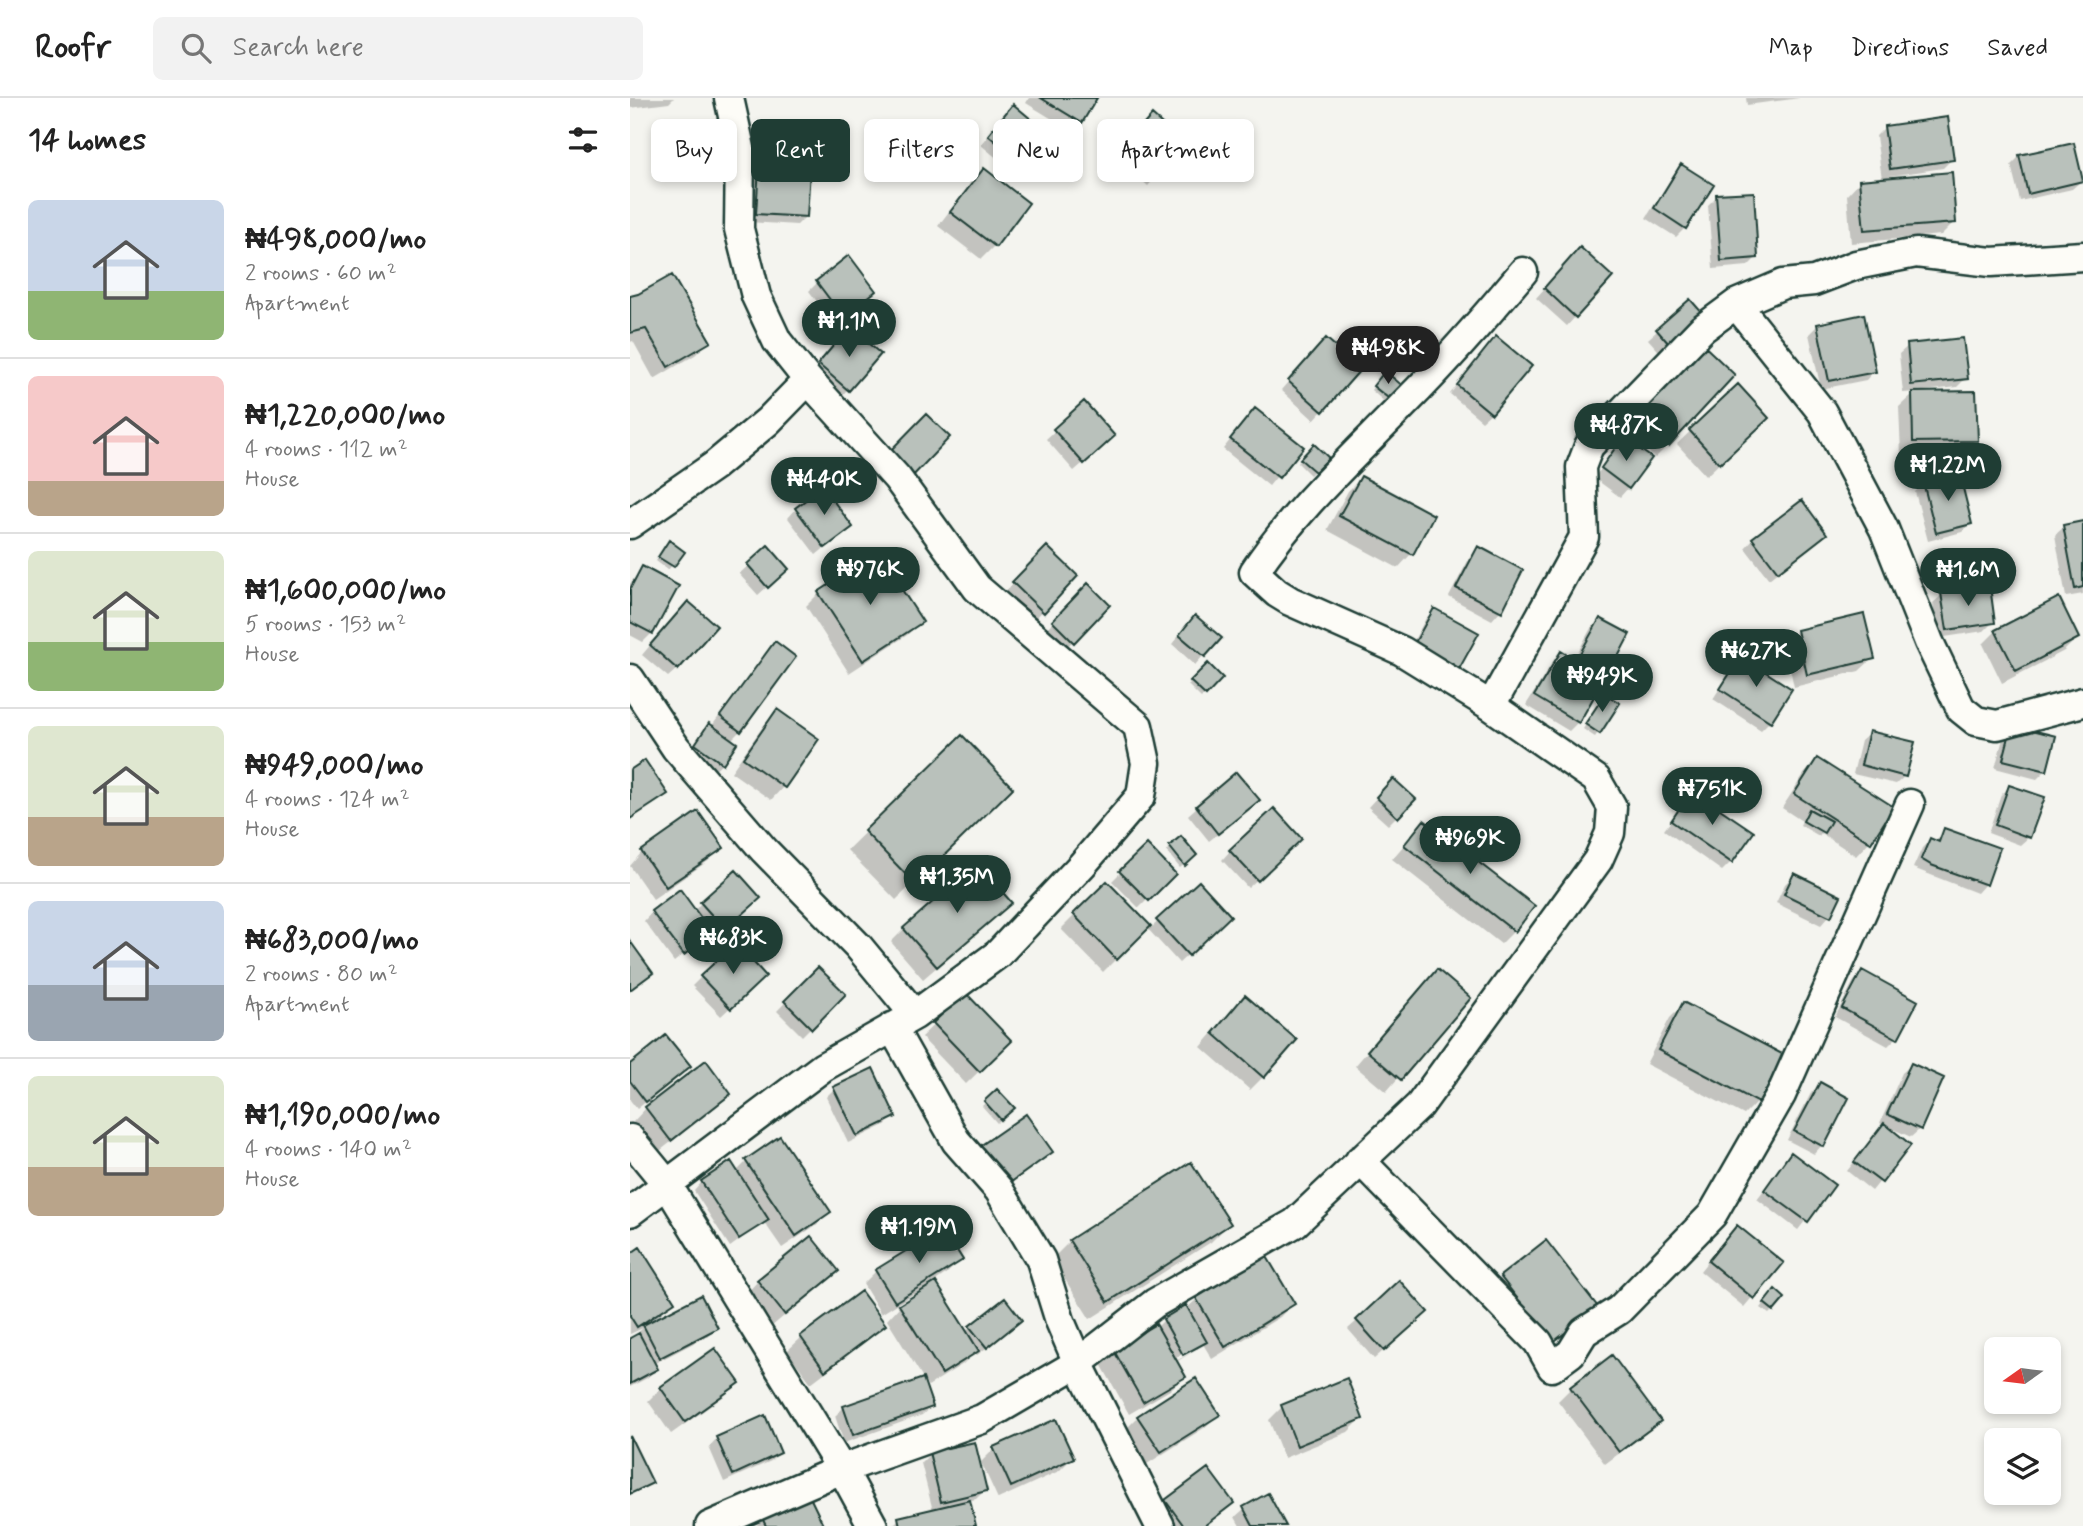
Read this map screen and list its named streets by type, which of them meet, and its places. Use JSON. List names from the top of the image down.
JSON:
{
  "north": "left",
  "page": {
    "header": "Roofr",
    "search": "Search here",
    "nav": ["Map", "Directions", "Saved"],
    "heading": "14 homes",
    "chip": [
      "Buy",
      "Rent",
      "Filters",
      "New",
      "Apartment"
    ],
    "list": [
      {
        "name": "₦498,000/mo",
        "note": "2 rooms · 60 m² · Apartment"
      },
      {
        "name": "₦1,220,000/mo",
        "note": "4 rooms · 112 m² · House"
      },
      {
        "name": "₦1,600,000/mo",
        "note": "5 rooms · 153 m² · House"
      },
      {
        "name": "₦949,000/mo",
        "note": "4 rooms · 124 m² · House"
      },
      {
        "name": "₦683,000/mo",
        "note": "2 rooms · 80 m² · Apartment"
      },
      {
        "name": "₦1,190,000/mo",
        "note": "4 rooms · 140 m² · House"
      }
    ],
    "price": [
      "₦1.1M",
      "₦498K",
      "₦487K",
      "₦1.22M",
      "₦440K",
      "₦976K",
      "₦1.6M",
      "₦627K",
      "₦949K",
      "₦751K",
      "₦969K",
      "₦1.35M",
      "₦683K",
      "₦1.19M"
    ]
  }
}
